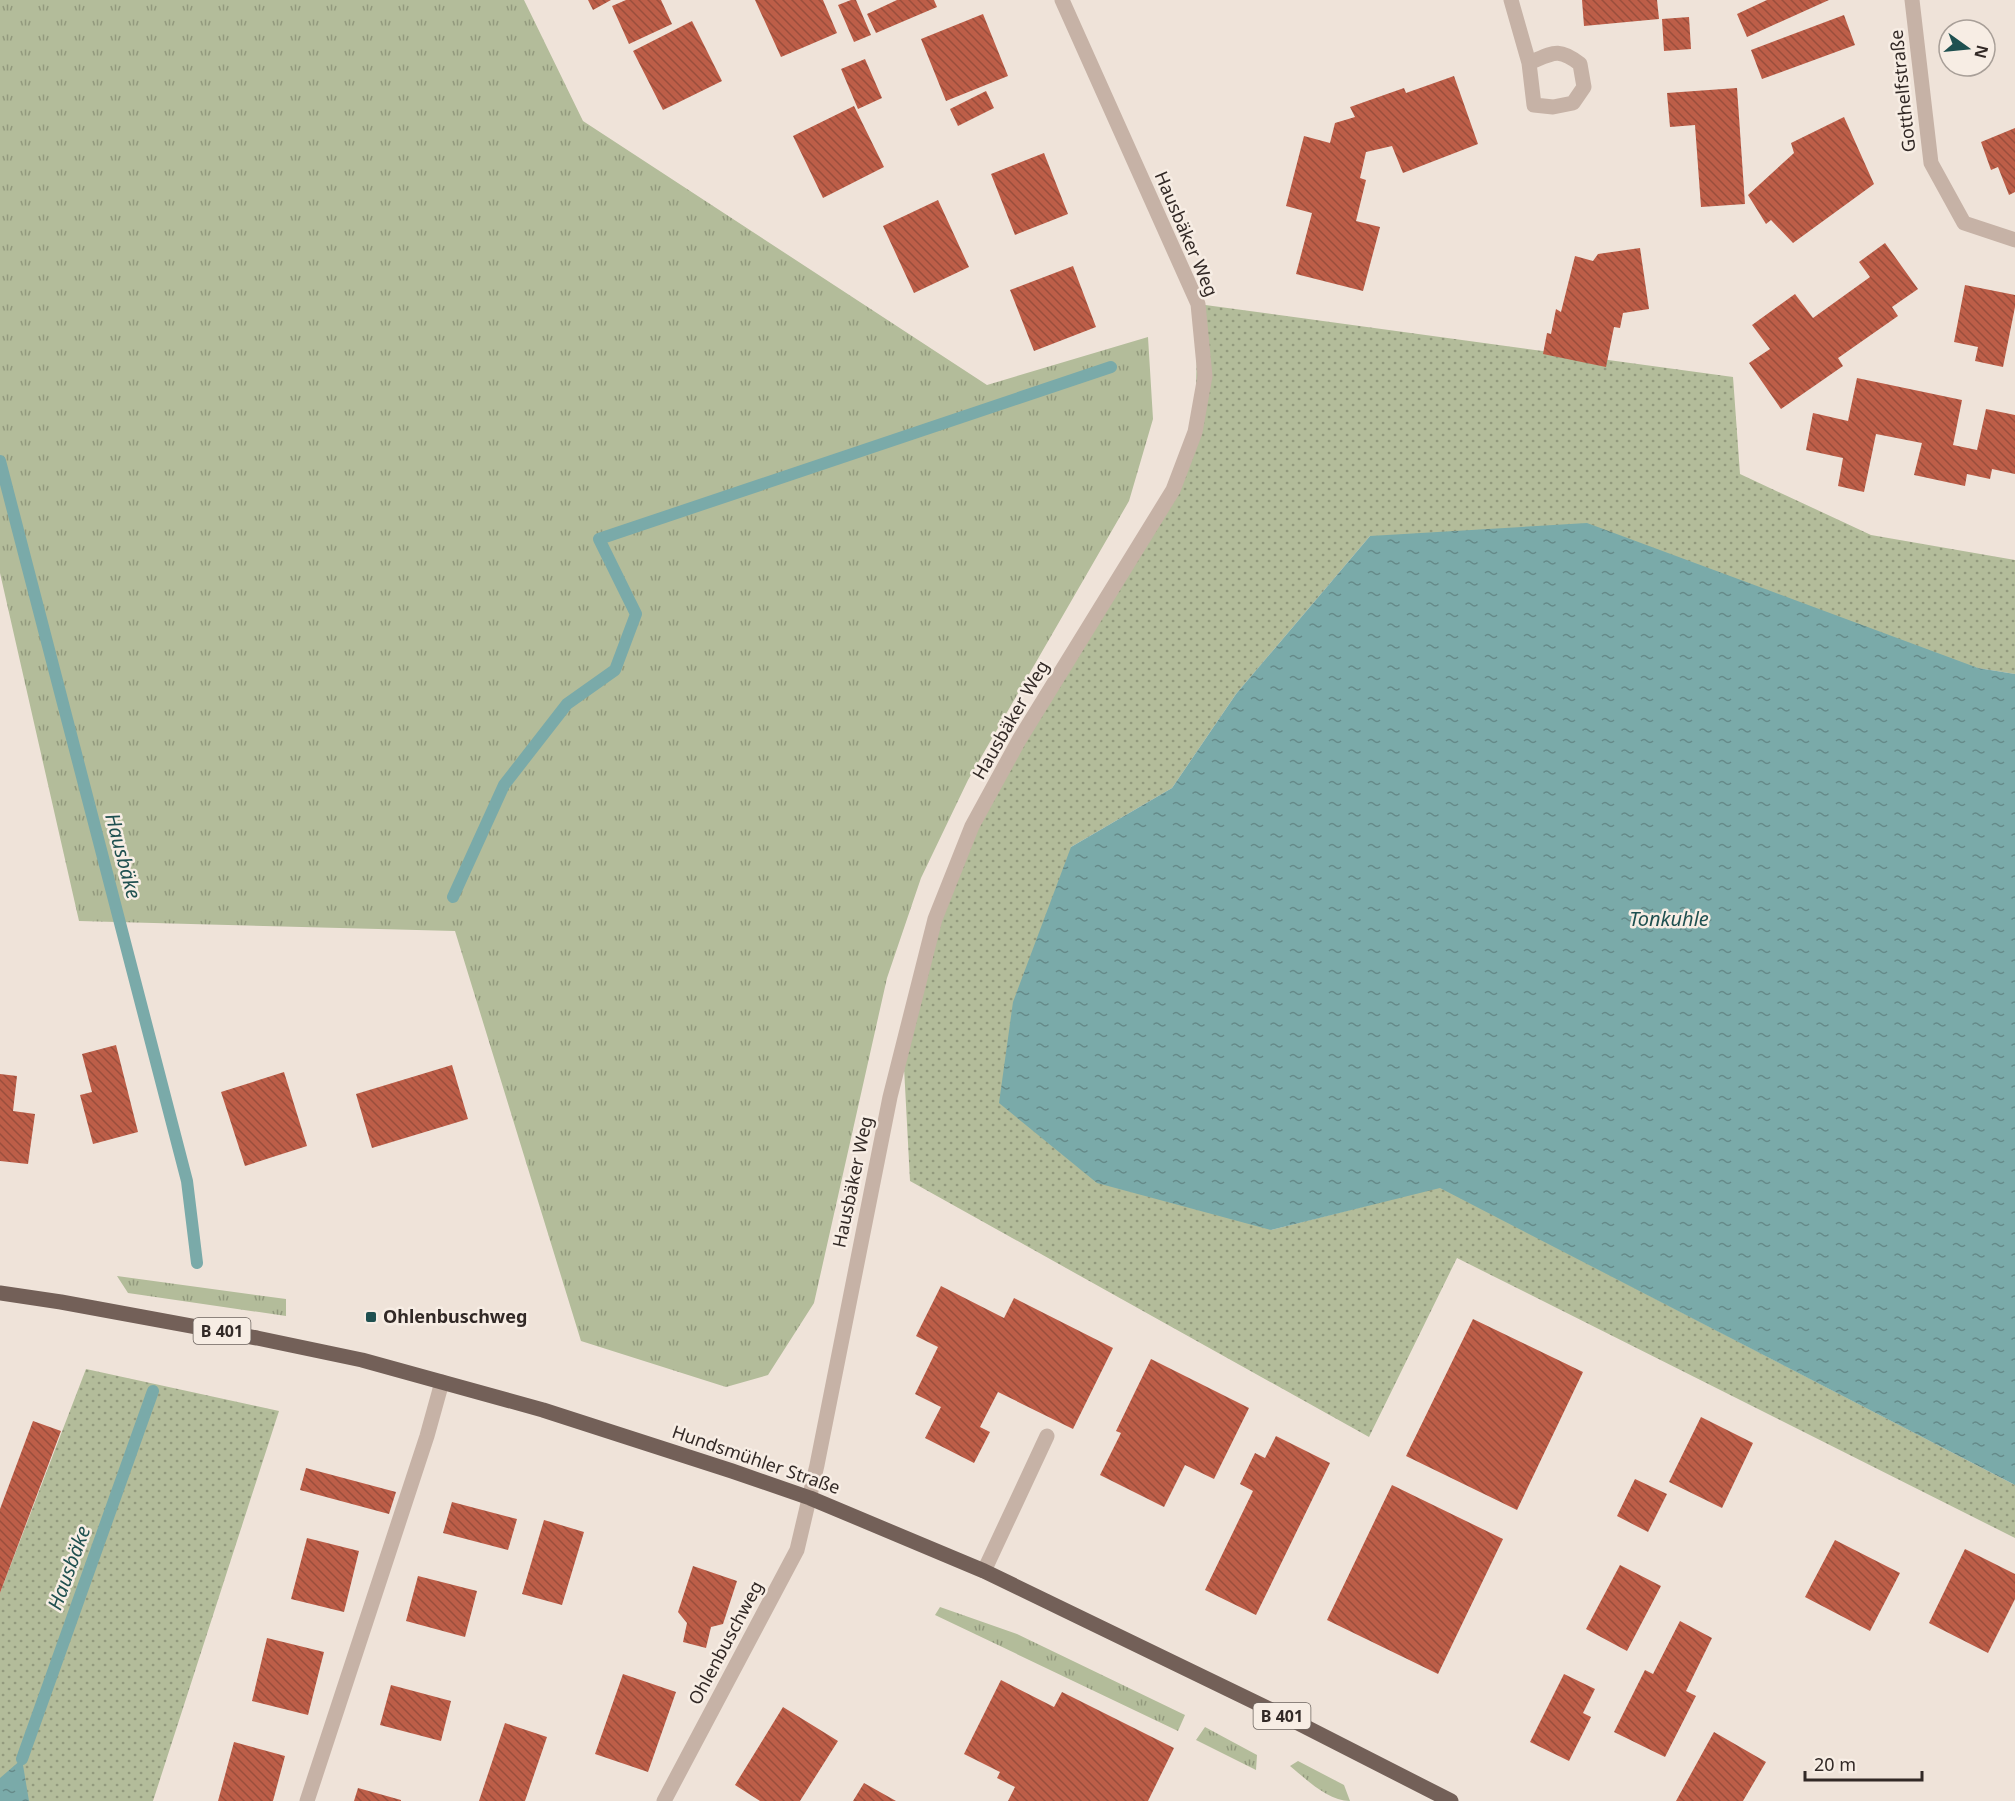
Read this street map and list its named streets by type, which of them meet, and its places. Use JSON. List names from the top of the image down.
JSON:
{
  "streets": {
    "main road": ["B 401", "Hundsmühler Straße"],
    "street": ["Gotthelfstraße", "Hausbäker Weg", "Ohlenbuschweg"]
  },
  "crossings": [
    ["Hausbäker Weg", "Hundsmühler Straße"],
    ["Hausbäker Weg", "Ohlenbuschweg"],
    ["Hundsmühler Straße", "Ohlenbuschweg"]
  ],
  "water": ["Hausbäke", "Tonkuhle"],
  "places": {
    "transit": ["Ohlenbuschweg"]
  },
  "scale_bar": "20 m",
  "north": "right"
}
